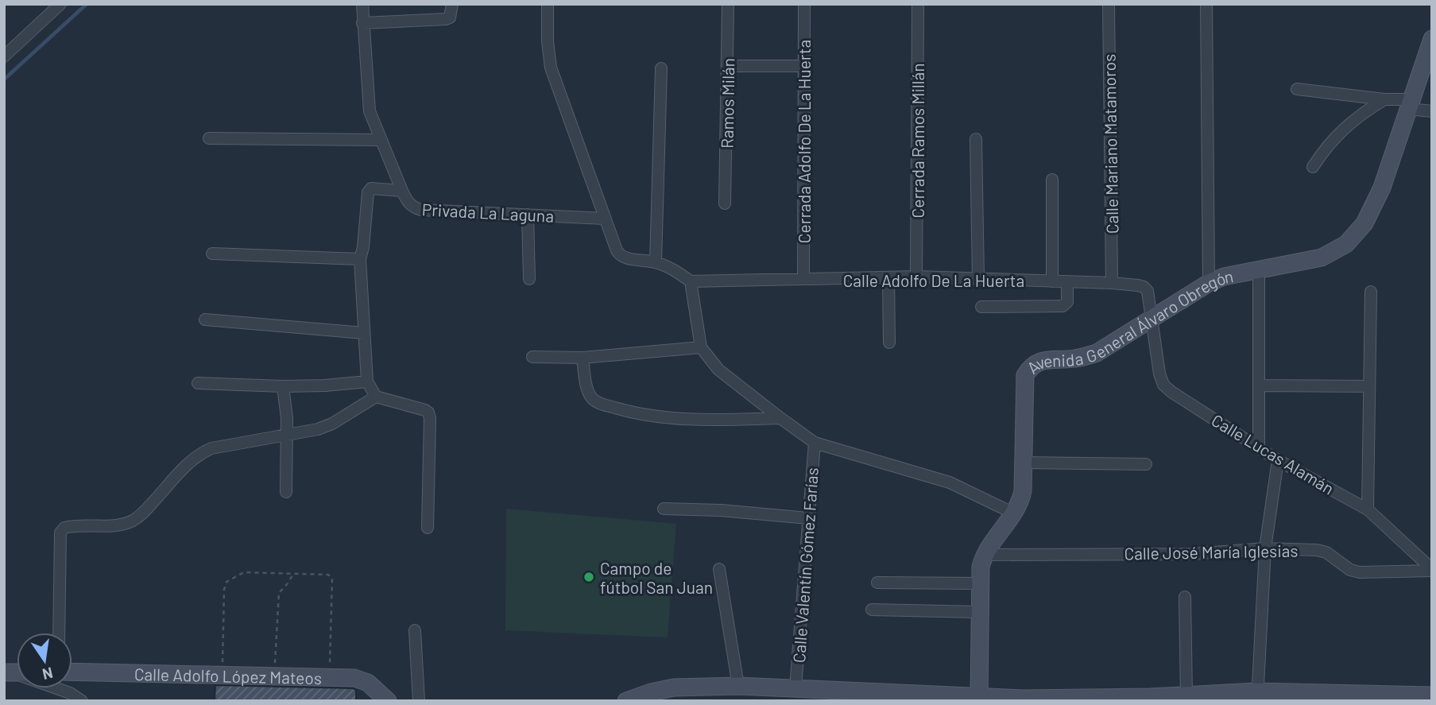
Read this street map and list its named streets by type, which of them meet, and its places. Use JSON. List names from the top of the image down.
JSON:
{
  "streets": {
    "main road": ["Avenida General Álvaro Obregón", "Calle Adolfo López Mateos"],
    "street": [
      "Ramos Milán",
      "Cerrada Ramos Millán",
      "Cerrada Adolfo De La Huerta",
      "Calle Mariano Matamoros",
      "Privada La Laguna",
      "Calle Adolfo De La Huerta",
      "Calle Lucas Alamán",
      "Calle José María Iglesias",
      "Calle Valentín Gómez Farías"
    ]
  },
  "crossings": [
    ["Cerrada Ramos Millán", "Calle Adolfo De La Huerta"],
    ["Cerrada Adolfo De La Huerta", "Calle Adolfo De La Huerta"],
    ["Calle Mariano Matamoros", "Calle Adolfo De La Huerta"],
    ["Calle Adolfo De La Huerta", "Avenida General Álvaro Obregón"],
    ["Calle Adolfo De La Huerta", "Calle Lucas Alamán"],
    ["Avenida General Álvaro Obregón", "Calle Lucas Alamán"],
    ["Avenida General Álvaro Obregón", "Calle José María Iglesias"],
    ["Calle Lucas Alamán", "Calle José María Iglesias"]
  ],
  "places": ["Campo de fútbol San Juan"],
  "north": "bottom"
}
